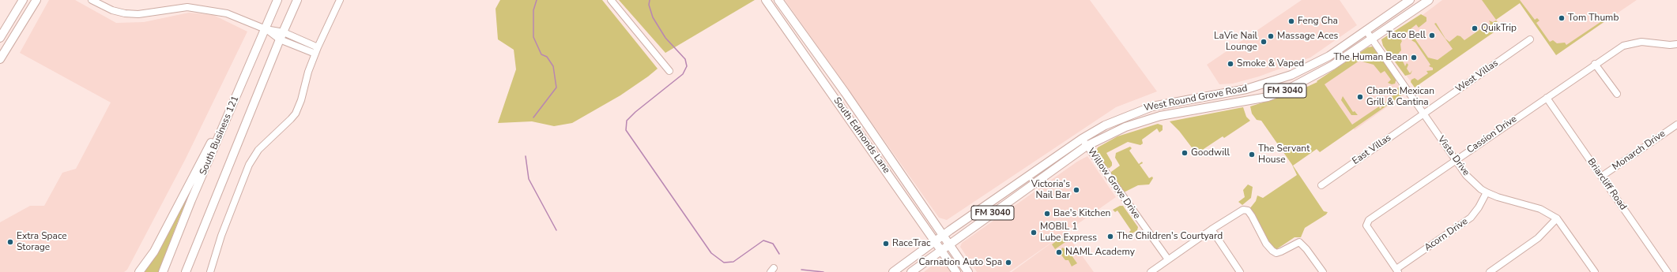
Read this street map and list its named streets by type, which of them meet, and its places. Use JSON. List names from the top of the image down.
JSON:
{
  "streets": {
    "main road": [
      "FM 3040",
      "West Round Grove Road",
      "South Business 121",
      "South Edmonds Lane"
    ],
    "street": [
      "West Villas",
      "Cassion Drive",
      "East Villas",
      "Monarch Drive",
      "Vista Drive",
      "Willow Grove Drive",
      "Briarcliff Road",
      "Acorn Drive"
    ]
  },
  "crossings": [
    ["West Villas", "East Villas"],
    ["West Villas", "Vista Drive"],
    ["West Round Grove Road", "South Edmonds Lane"],
    ["West Round Grove Road", "Vista Drive"],
    ["West Round Grove Road", "Willow Grove Drive"],
    ["Cassion Drive", "Vista Drive"],
    ["Cassion Drive", "Briarcliff Road"],
    ["Cassion Drive", "Acorn Drive"],
    ["East Villas", "Vista Drive"],
    ["Monarch Drive", "Briarcliff Road"],
    ["Vista Drive", "Acorn Drive"]
  ],
  "places": [
    "Tom Thumb",
    "Feng Cha",
    "QuikTrip",
    "Taco Bell",
    "Massage Aces",
    "LaVie Nail Lounge",
    "The Human Bean",
    "Smoke & Vaped",
    "Chante Mexican Grill & Cantina",
    "Goodwill",
    "The Servant House",
    "Victoria's Nail Bar",
    "Bae's Kitchen",
    "MOBIL 1 Lube Express",
    "The Children's Courtyard",
    "Extra Space Storage",
    "RaceTrac",
    "NAML Academy",
    "Carnation Auto Spa"
  ]
}
